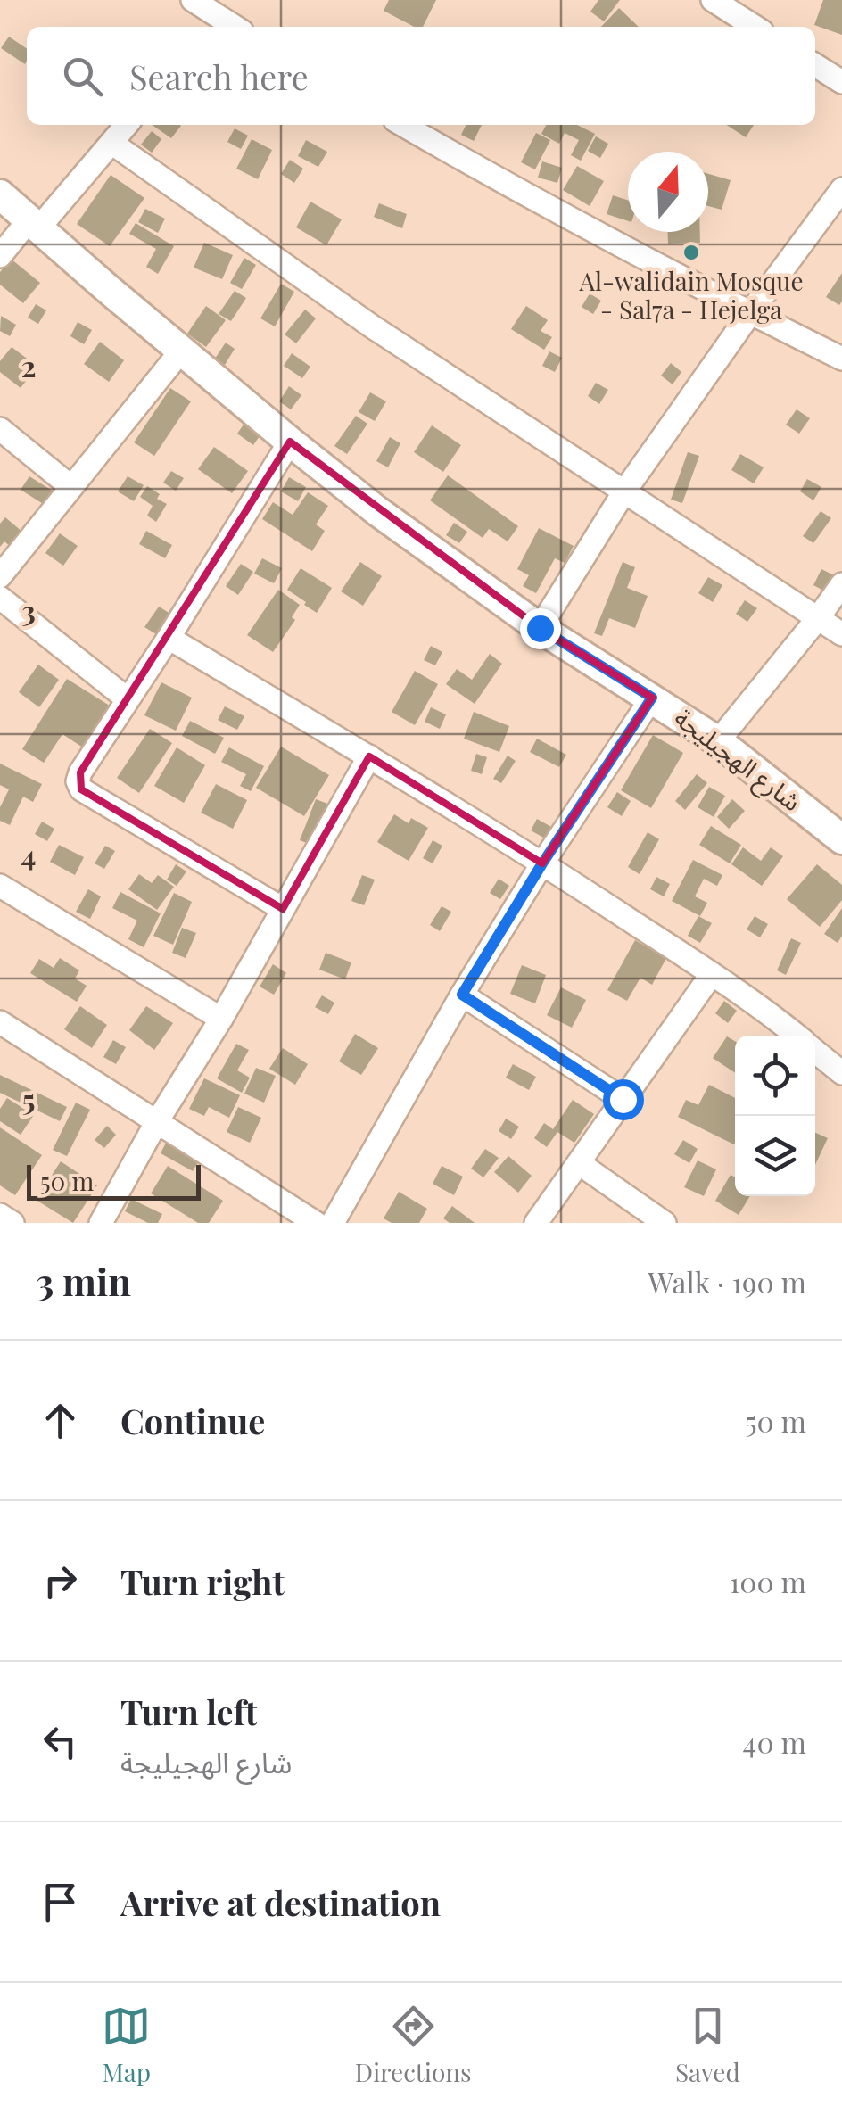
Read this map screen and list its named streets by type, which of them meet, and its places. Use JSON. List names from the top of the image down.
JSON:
{
  "streets": {
    "street": ["شارع الهجيليجة"]
  },
  "places": ["Al-walidain Mosque - Sal7a - Hejelga"],
  "scale_bar": "50 m",
  "north": "top",
  "page": {
    "search": "Search here",
    "scale": "50 m",
    "heading": ["3 min", "Walk · 190 m"],
    "list": [
      ["Continue", "50 m"],
      ["Turn right", "100 m"],
      ["Turn left", "شارع الهجيليجة", "40 m"],
      "Arrive at destination"
    ],
    "nav": ["Map", "Directions", "Saved"]
  },
  "grid": {
    "rows": [
      "2",
      "3",
      "4",
      "5"
    ]
  }
}
